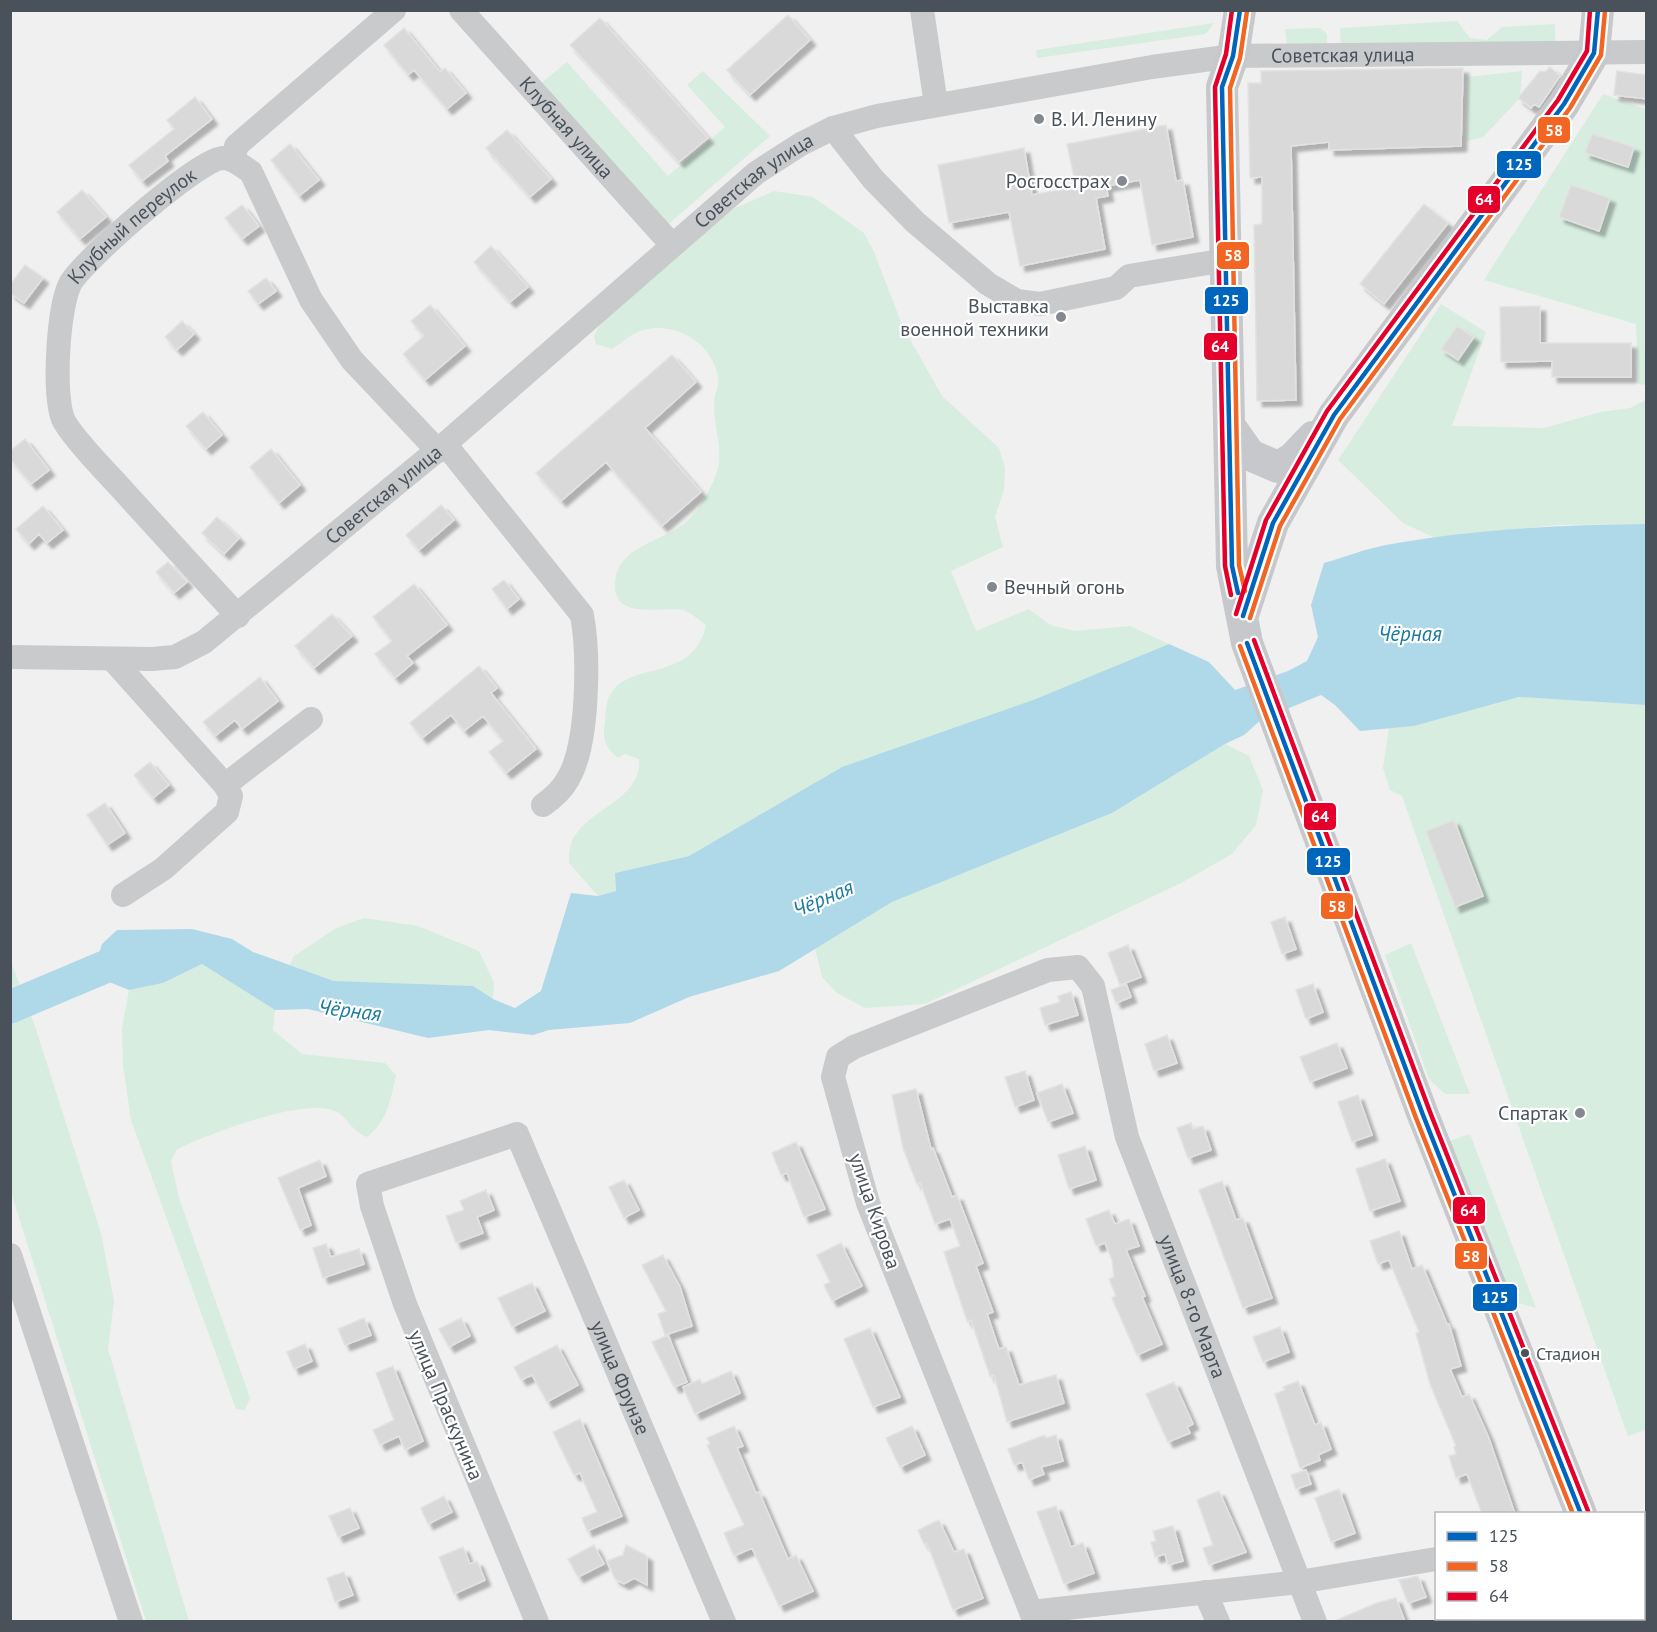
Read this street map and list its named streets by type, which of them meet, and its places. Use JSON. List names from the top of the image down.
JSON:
{
  "streets": {
    "street": [
      "Советская улица",
      "Клубная улица",
      "Клубный переулок",
      "улица Кирова",
      "улица 8-го Марта",
      "улица Фрунзе",
      "улица Праскунина"
    ]
  },
  "crossings": [
    ["Советская улица", "Клубная улица"],
    ["Советская улица", "Клубный переулок"],
    ["улица Кирова", "улица 8-го Марта"],
    ["улица Фрунзе", "улица Праскунина"]
  ],
  "water": ["Чёрная"],
  "places": [
    "В. И. Ленину",
    "Росгосстрах",
    "Выставка военной техники",
    "Вечный огонь",
    "Спартак",
    "Стадион"
  ],
  "lines": ["transit line 125", "transit line 64", "transit line 58"],
  "legend": ["125", "58", "64"]
}
